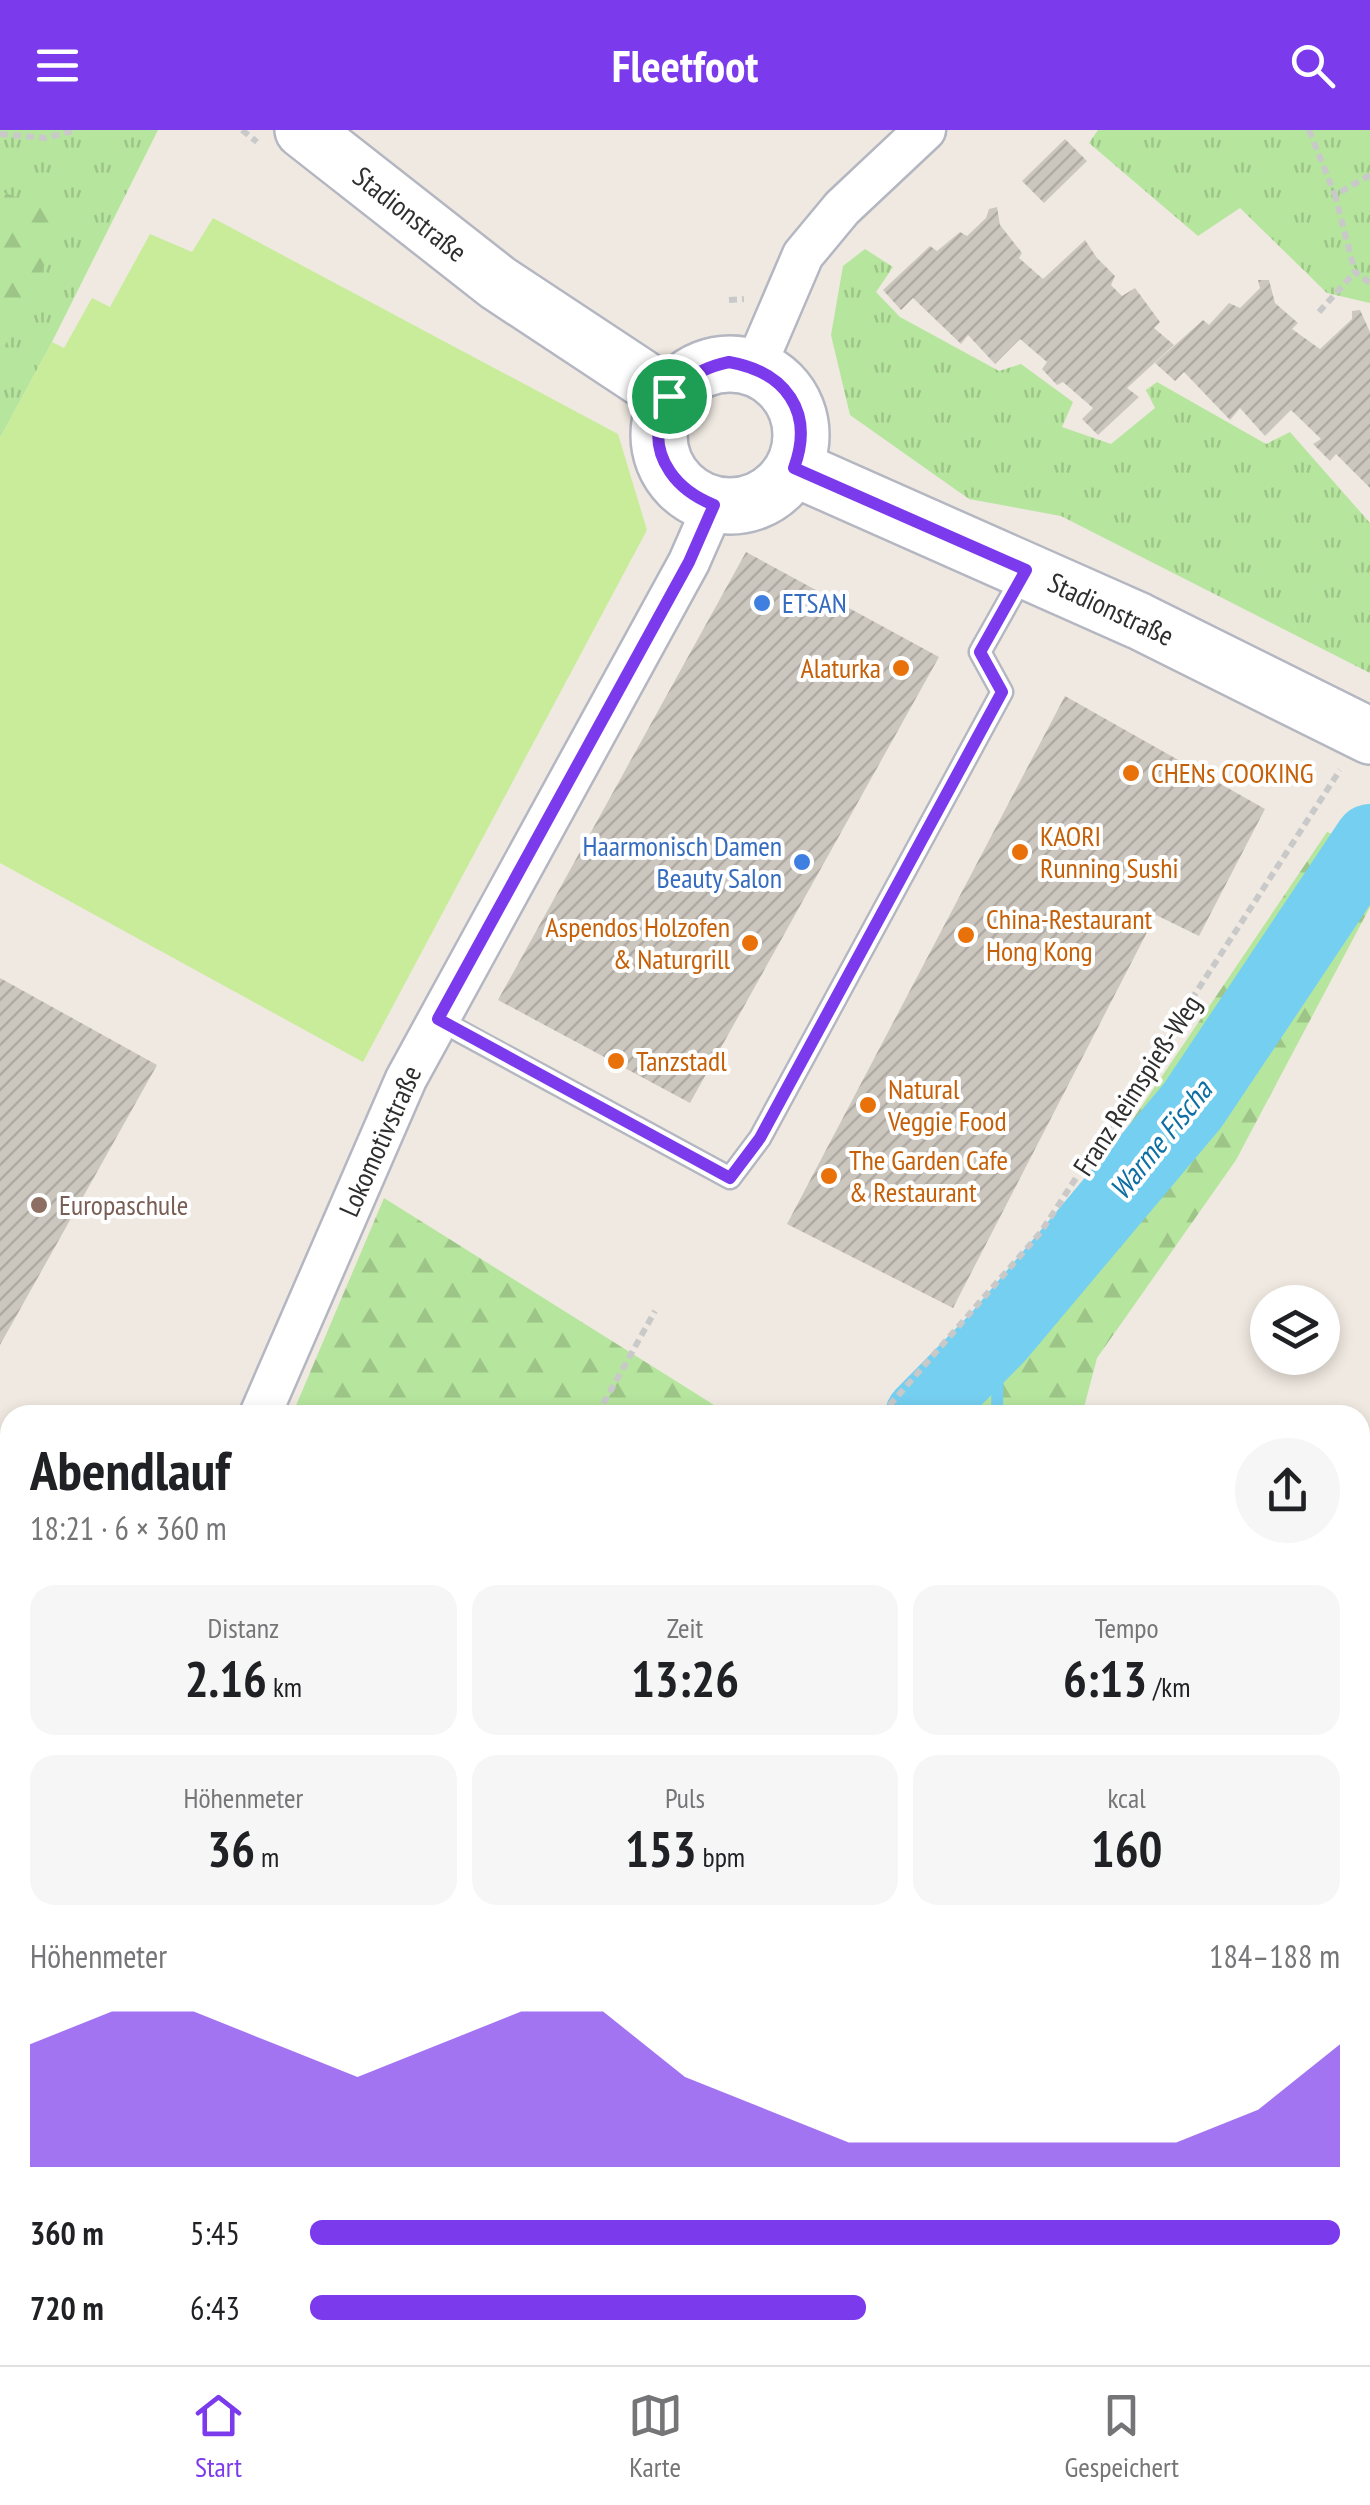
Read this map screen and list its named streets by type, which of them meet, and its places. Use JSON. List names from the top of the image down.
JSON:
{
  "streets": {
    "street": ["Stadionstraße", "Lokomotivstraße"],
    "path": ["Franz Reimspieß-Weg"]
  },
  "crossings": [
    ["Stadionstraße", "Franz Reimspieß-Weg"],
    ["Stadionstraße", "Lokomotivstraße"]
  ],
  "water": ["Warme Fischa"],
  "places": [
    "ETSAN",
    "Alaturka",
    "CHENs COOKING",
    "KAORI Running Sushi",
    "Haarmonisch Damen Beauty Salon",
    "China-Restaurant Hong Kong",
    "Aspendos Holzofen & Naturgrill",
    "Tanzstadl",
    "Natural Veggie Food",
    "The Garden Cafe & Restaurant",
    "Europaschule"
  ],
  "page": {
    "header": "Fleetfoot",
    "heading": ["Abendlauf", "18:21 · 6 × 360 m"],
    "stats": [
      ["Distanz", "2.16 km"],
      ["Zeit", "13:26"],
      ["Tempo", "6:13 /km"],
      ["Höhenmeter", "36 m"],
      ["Puls", "153 bpm"],
      ["kcal", "160"]
    ],
    "chart": ["Höhenmeter", "184–188 m"],
    "list": [
      {
        "name": "360 m",
        "note": "5:45"
      },
      {
        "name": "720 m",
        "note": "6:43"
      }
    ],
    "tabs": ["Start", "Karte", "Gespeichert"]
  }
}
